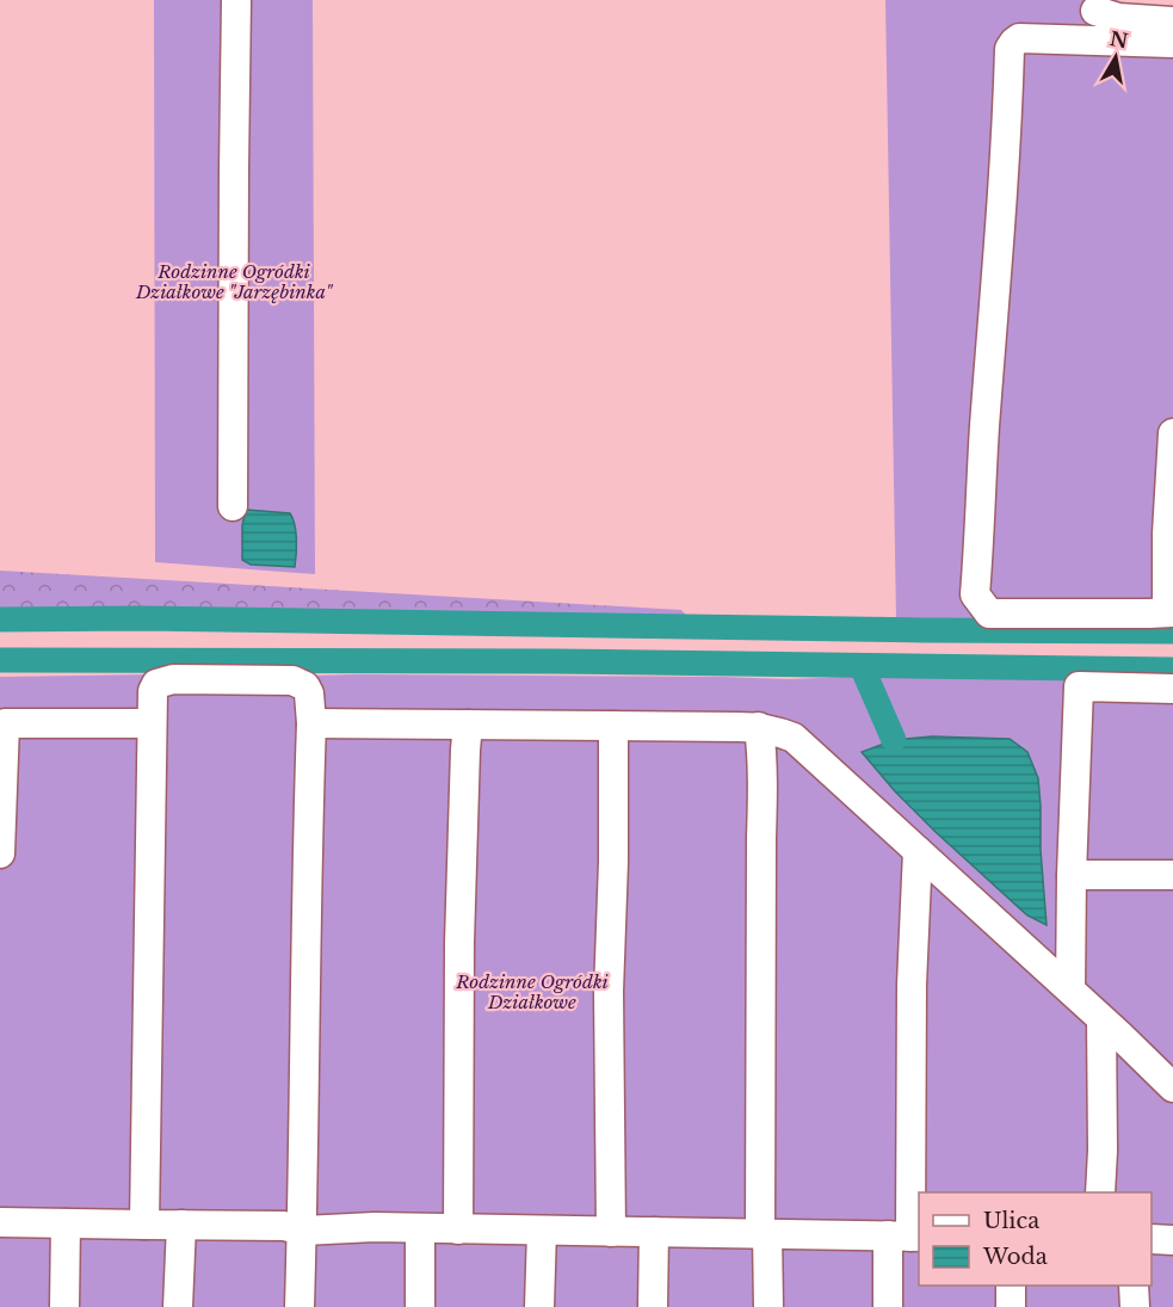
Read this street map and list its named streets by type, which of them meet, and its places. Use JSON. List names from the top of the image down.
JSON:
{
  "parks": ["Rodzinne Ogródki Działkowe \"Jarzębinka\"", "Rodzinne Ogródki Działkowe"],
  "legend": ["Ulica", "Woda"],
  "north": "top"
}
